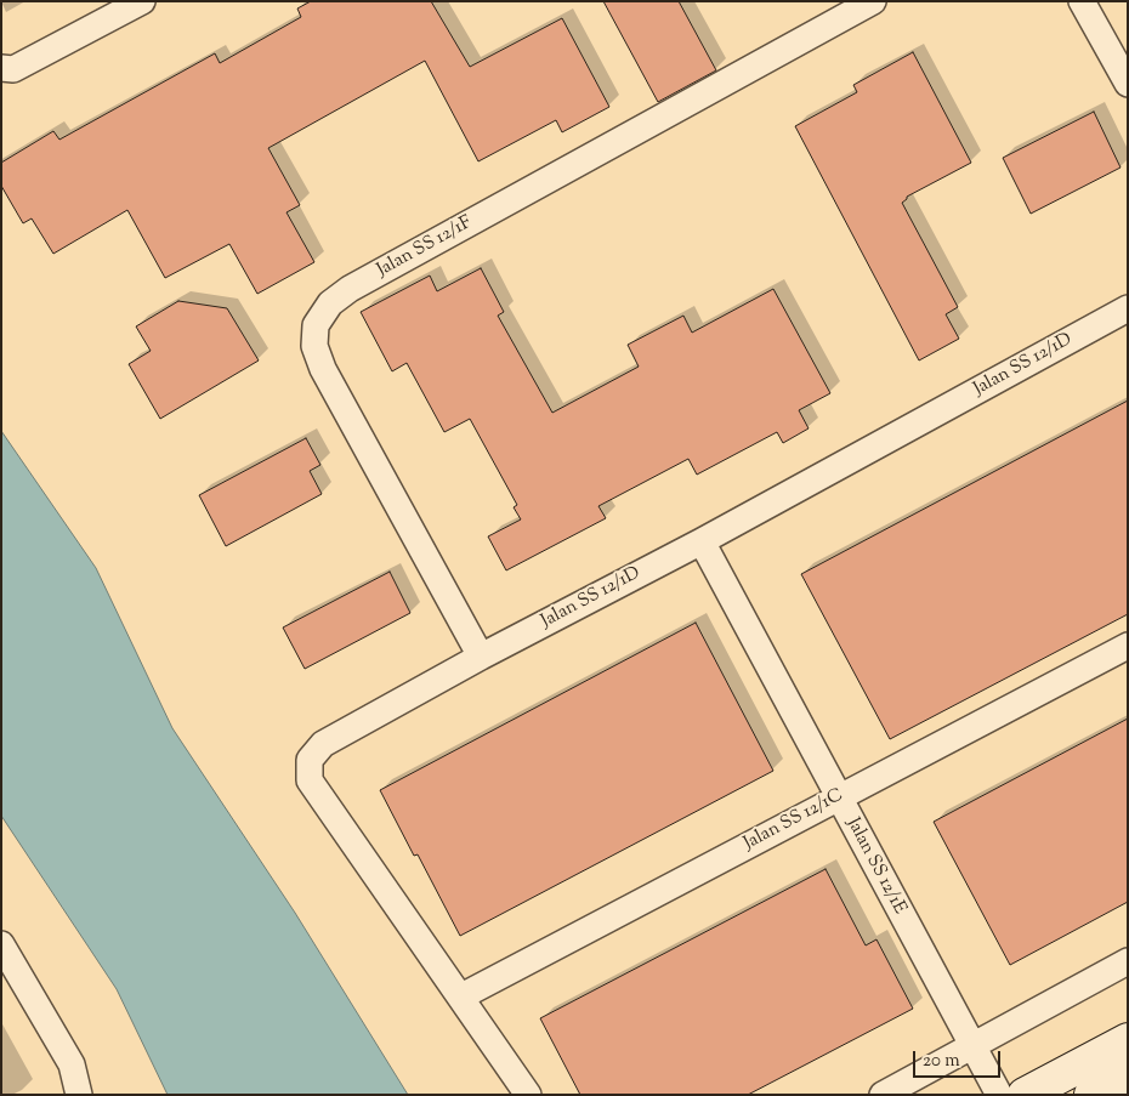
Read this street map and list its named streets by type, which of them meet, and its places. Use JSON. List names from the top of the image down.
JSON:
{
  "streets": {
    "street": [
      "Jalan SS 12/1F",
      "Jalan SS 12/1D",
      "Jalan SS 12/1C",
      "Jalan SS 12/1E"
    ]
  },
  "crossings": [
    ["Jalan SS 12/1F", "Jalan SS 12/1D"],
    ["Jalan SS 12/1D", "Jalan SS 12/1C"],
    ["Jalan SS 12/1D", "Jalan SS 12/1E"],
    ["Jalan SS 12/1C", "Jalan SS 12/1E"]
  ],
  "scale_bar": "20 m"
}
